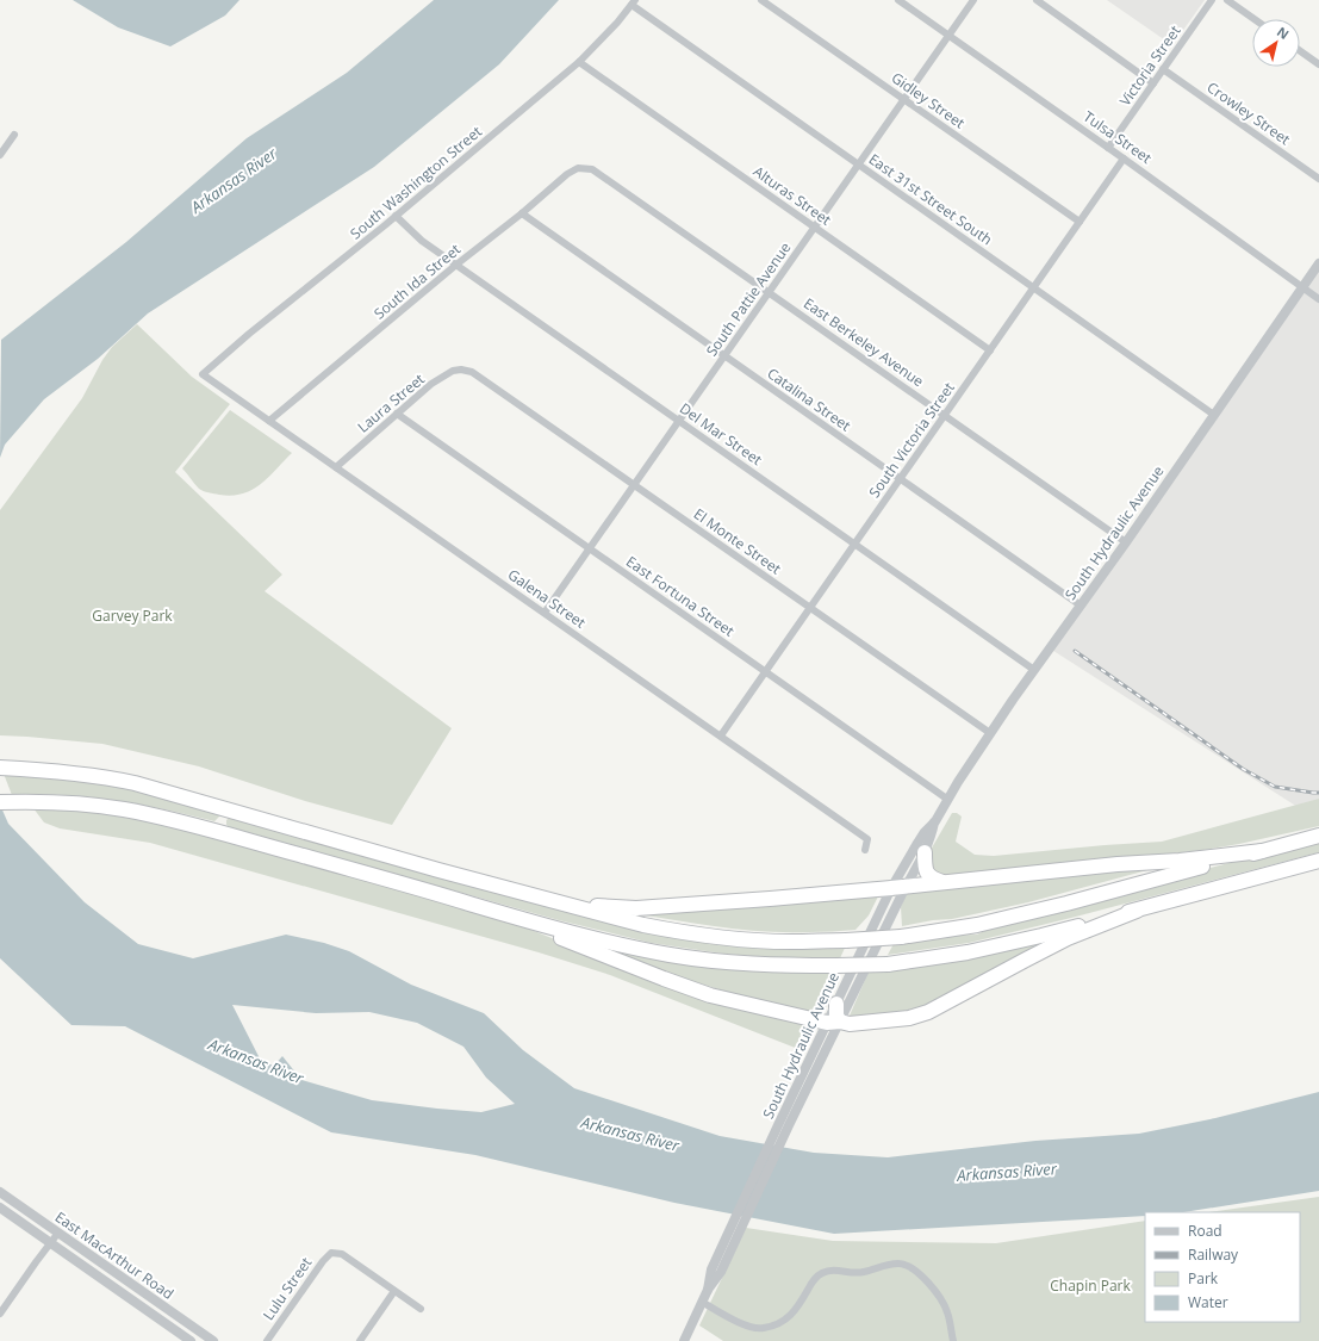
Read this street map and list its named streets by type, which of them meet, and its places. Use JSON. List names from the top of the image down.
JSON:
{
  "streets": {
    "street": [
      "Victoria Street",
      "Gidley Street",
      "Crowley Street",
      "Tulsa Street",
      "South Washington Street",
      "Alturas Street",
      "East 31st Street South",
      "South Ida Street",
      "South Pattie Avenue",
      "East Berkeley Avenue",
      "Catalina Street",
      "Laura Street",
      "Del Mar Street",
      "South Victoria Street",
      "South Hydraulic Avenue",
      "El Monte Street",
      "East Fortuna Street",
      "Galena Street",
      "East MacArthur Road",
      "Lulu Street"
    ]
  },
  "crossings": [
    ["Victoria Street", "Crowley Street"],
    ["Victoria Street", "Tulsa Street"],
    ["Gidley Street", "South Pattie Avenue"],
    ["Gidley Street", "South Victoria Street"],
    ["Tulsa Street", "South Pattie Avenue"],
    ["Tulsa Street", "South Victoria Street"],
    ["Tulsa Street", "South Hydraulic Avenue"],
    ["South Washington Street", "Alturas Street"],
    ["South Washington Street", "East 31st Street South"],
    ["South Washington Street", "Del Mar Street"],
    ["South Washington Street", "Galena Street"],
    ["Alturas Street", "South Pattie Avenue"],
    ["Alturas Street", "South Victoria Street"],
    ["East 31st Street South", "South Pattie Avenue"],
    ["East 31st Street South", "South Victoria Street"],
    ["East 31st Street South", "South Hydraulic Avenue"],
    ["South Ida Street", "East Berkeley Avenue"],
    ["South Ida Street", "Catalina Street"],
    ["South Ida Street", "Del Mar Street"],
    ["South Ida Street", "Galena Street"],
    ["South Pattie Avenue", "East Berkeley Avenue"],
    ["South Pattie Avenue", "Catalina Street"],
    ["South Pattie Avenue", "Del Mar Street"],
    ["South Pattie Avenue", "El Monte Street"],
    ["South Pattie Avenue", "East Fortuna Street"],
    ["South Pattie Avenue", "Galena Street"],
    ["East Berkeley Avenue", "South Victoria Street"],
    ["East Berkeley Avenue", "South Hydraulic Avenue"],
    ["Catalina Street", "South Victoria Street"],
    ["Catalina Street", "South Hydraulic Avenue"],
    ["Laura Street", "El Monte Street"],
    ["Laura Street", "East Fortuna Street"],
    ["Laura Street", "Galena Street"],
    ["Del Mar Street", "South Victoria Street"],
    ["Del Mar Street", "South Hydraulic Avenue"],
    ["South Victoria Street", "El Monte Street"],
    ["South Victoria Street", "East Fortuna Street"],
    ["South Victoria Street", "Galena Street"],
    ["South Hydraulic Avenue", "El Monte Street"],
    ["South Hydraulic Avenue", "East Fortuna Street"]
  ],
  "water": ["Arkansas River"],
  "parks": ["Garvey Park", "Chapin Park"],
  "legend": [
    "Road",
    "Railway",
    "Park",
    "Water"
  ],
  "north": "top right"
}
